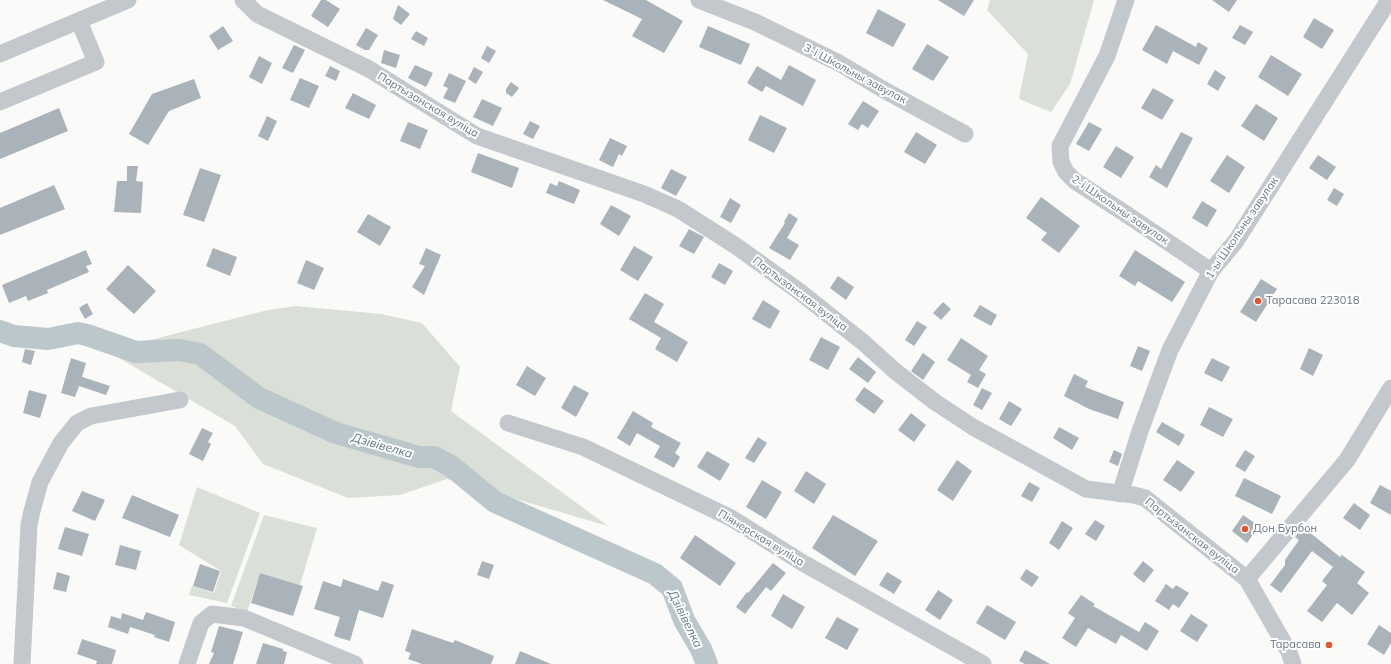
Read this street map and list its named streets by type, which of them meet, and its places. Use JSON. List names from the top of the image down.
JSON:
{
  "streets": {
    "street": [
      "3-і Школьны завулак",
      "Партызанская вуліца",
      "2-і Школьны завулак",
      "1-ы Школьны завулак",
      "Піянерская вуліца"
    ]
  },
  "crossings": [
    ["Партызанская вуліца", "1-ы Школьны завулак"],
    ["2-і Школьны завулак", "1-ы Школьны завулак"]
  ],
  "water": ["Дзівівелка"],
  "places": ["Тарасава 223018", "Дон Бурбон", "Тарасава"]
}
